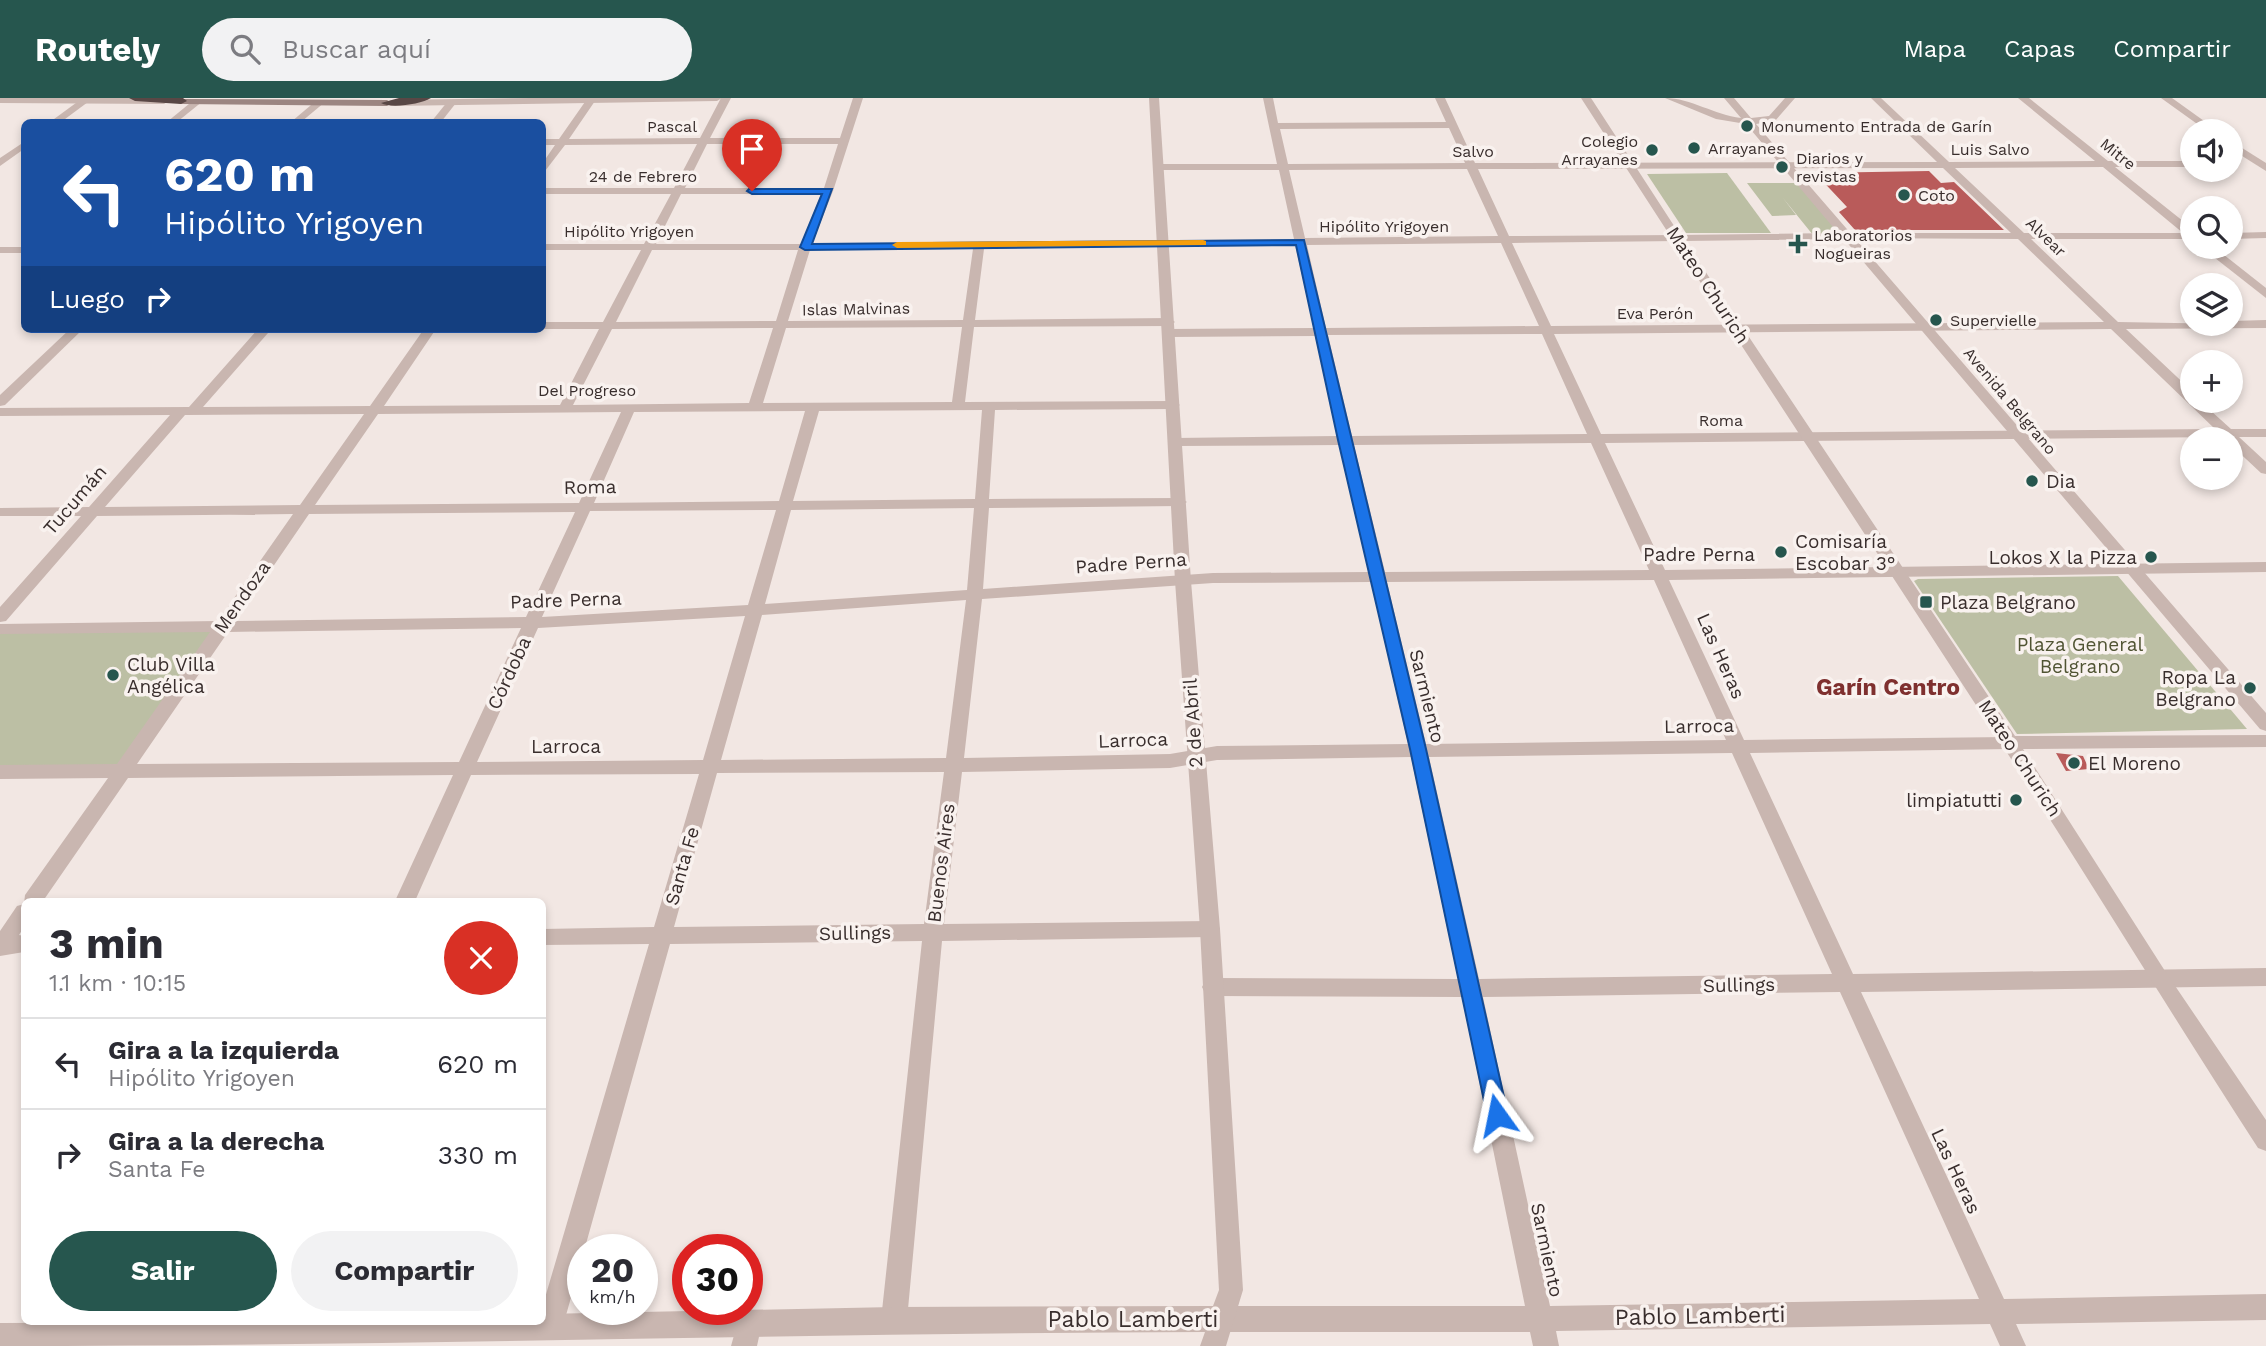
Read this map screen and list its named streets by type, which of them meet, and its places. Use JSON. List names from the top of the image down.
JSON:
{
  "streets": {
    "street": [
      "Pascal",
      "Luis Salvo",
      "Salvo",
      "Mitre",
      "24 de Febrero",
      "Hipólito Yrigoyen",
      "Alvear",
      "Mateo Churich",
      "Islas Malvinas",
      "Eva Perón",
      "Del Progreso",
      "Avenida Belgrano",
      "Roma",
      "Tucumán",
      "Padre Perna",
      "Mendoza",
      "Las Heras",
      "Córdoba",
      "Sarmiento",
      "2 de Abril",
      "Larroca",
      "Buenos Aires",
      "Santa Fe",
      "Sullings",
      "Pablo Lamberti"
    ]
  },
  "crossings": [
    ["Luis Salvo", "Salvo"],
    ["Luis Salvo", "Mitre"],
    ["Luis Salvo", "Alvear"],
    ["Luis Salvo", "Avenida Belgrano"],
    ["Salvo", "Mateo Churich"],
    ["Salvo", "Avenida Belgrano"],
    ["Salvo", "Las Heras"],
    ["Salvo", "Sarmiento"],
    ["Salvo", "2 de Abril"],
    ["Hipólito Yrigoyen", "Alvear"],
    ["Hipólito Yrigoyen", "Mateo Churich"],
    ["Hipólito Yrigoyen", "Avenida Belgrano"],
    ["Hipólito Yrigoyen", "Las Heras"],
    ["Hipólito Yrigoyen", "Sarmiento"],
    ["Hipólito Yrigoyen", "2 de Abril"],
    ["Alvear", "Eva Perón"],
    ["Mateo Churich", "Eva Perón"],
    ["Mateo Churich", "Roma"],
    ["Mateo Churich", "Padre Perna"],
    ["Mateo Churich", "Larroca"],
    ["Mateo Churich", "Sullings"],
    ["Islas Malvinas", "Eva Perón"],
    ["Islas Malvinas", "2 de Abril"],
    ["Eva Perón", "Avenida Belgrano"],
    ["Eva Perón", "Las Heras"],
    ["Eva Perón", "Sarmiento"],
    ["Eva Perón", "2 de Abril"],
    ["Del Progreso", "Tucumán"],
    ["Del Progreso", "Mendoza"],
    ["Del Progreso", "Córdoba"],
    ["Del Progreso", "2 de Abril"],
    ["Del Progreso", "Buenos Aires"],
    ["Del Progreso", "Santa Fe"],
    ["Avenida Belgrano", "Roma"],
    ["Avenida Belgrano", "Padre Perna"],
    ["Roma", "Tucumán"],
    ["Roma", "Mendoza"],
    ["Roma", "Las Heras"],
    ["Roma", "Córdoba"],
    ["Roma", "Sarmiento"],
    ["Roma", "2 de Abril"],
    ["Roma", "Buenos Aires"],
    ["Roma", "Santa Fe"],
    ["Padre Perna", "Mendoza"],
    ["Padre Perna", "Las Heras"],
    ["Padre Perna", "Córdoba"],
    ["Padre Perna", "Sarmiento"],
    ["Padre Perna", "2 de Abril"],
    ["Padre Perna", "Buenos Aires"],
    ["Padre Perna", "Santa Fe"],
    ["Mendoza", "Larroca"],
    ["Las Heras", "Larroca"],
    ["Las Heras", "Sullings"],
    ["Las Heras", "Pablo Lamberti"],
    ["Córdoba", "Larroca"],
    ["Sarmiento", "Larroca"],
    ["Sarmiento", "Sullings"],
    ["Sarmiento", "Pablo Lamberti"],
    ["2 de Abril", "Larroca"],
    ["2 de Abril", "Sullings"],
    ["2 de Abril", "Pablo Lamberti"],
    ["Larroca", "Buenos Aires"],
    ["Larroca", "Santa Fe"],
    ["Buenos Aires", "Sullings"],
    ["Buenos Aires", "Pablo Lamberti"],
    ["Santa Fe", "Sullings"],
    ["Santa Fe", "Pablo Lamberti"]
  ],
  "districts": ["Garín Centro"],
  "parks": ["Plaza General Belgrano"],
  "places": {
    "other": [
      "Monumento Entrada de Garín",
      "Arrayanes",
      "Colegio Arrayanes",
      "Diarios y revistas",
      "Coto",
      "Supervielle",
      "Dia",
      "Comisaría Escobar 3°",
      "Lokos X la Pizza",
      "Club Villa Angélica",
      "Ropa La Belgrano",
      "El Moreno",
      "limpiatutti"
    ],
    "health": ["Laboratorios Nogueiras"],
    "transit": ["Plaza Belgrano"]
  },
  "page": {
    "header": "Routely",
    "search": "Buscar aquí",
    "nav": ["Mapa", "Capas", "Compartir"],
    "map_buttons": ["+", "−"],
    "turn": ["620 m", "Hipólito Yrigoyen"],
    "then": "Luego",
    "heading": ["3 min", "1.1 km · 10:15"],
    "list": [
      {
        "name": "Gira a la izquierda",
        "note": "Hipólito Yrigoyen",
        "value": "620 m"
      },
      {
        "name": "Gira a la derecha",
        "note": "Santa Fe",
        "value": "330 m"
      }
    ],
    "buttons": ["Salir", "Compartir"],
    "speed": "20 km/h",
    "limit": "30"
  }
}
